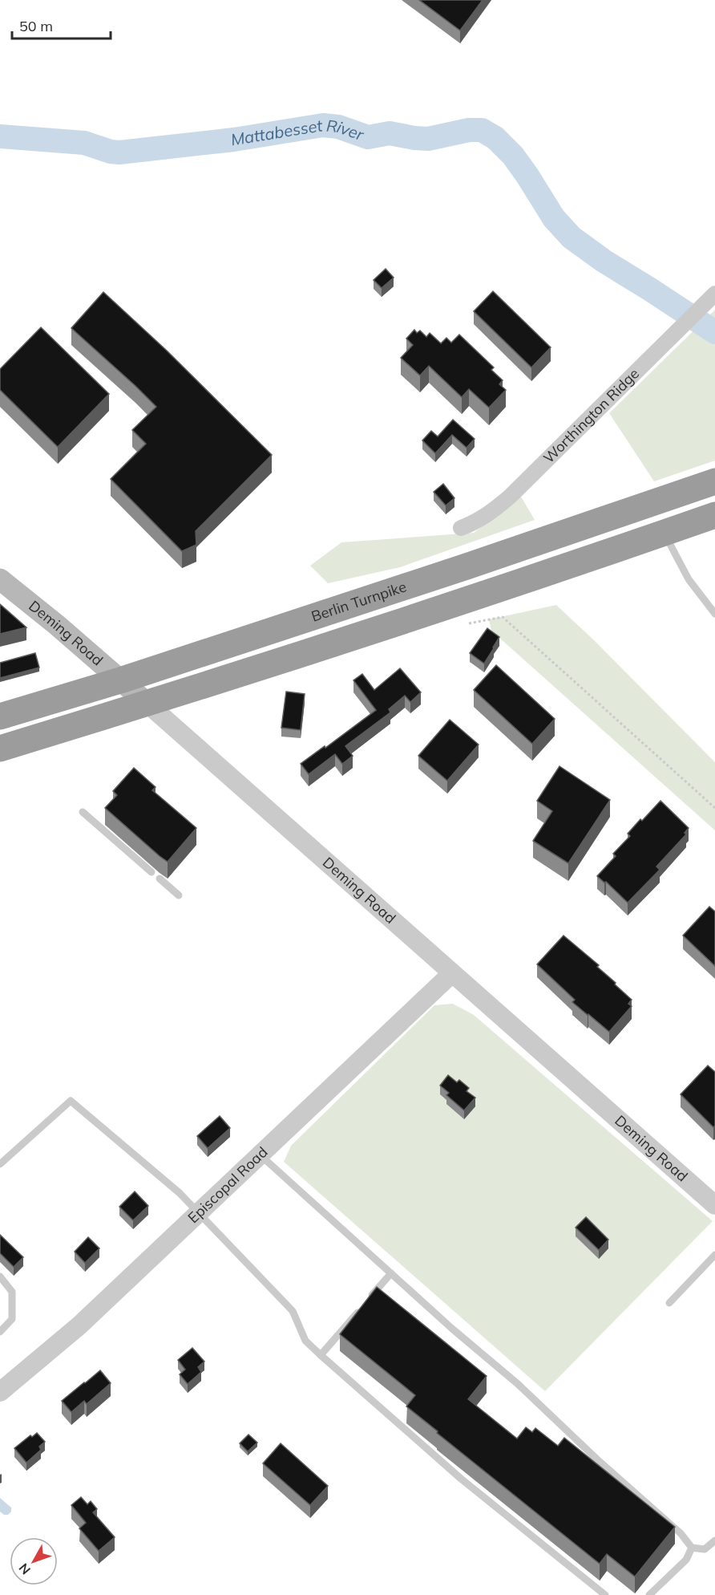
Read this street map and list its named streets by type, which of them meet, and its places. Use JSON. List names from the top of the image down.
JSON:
{
  "streets": {
    "highway": ["Berlin Turnpike"],
    "main road": ["Deming Road"],
    "street": ["Worthington Ridge", "Episcopal Road"]
  },
  "crossings": [
    ["Berlin Turnpike", "Deming Road"],
    ["Deming Road", "Episcopal Road"]
  ],
  "water": ["Mattabesset River"],
  "scale_bar": "50 m",
  "north": "bottom left"
}
